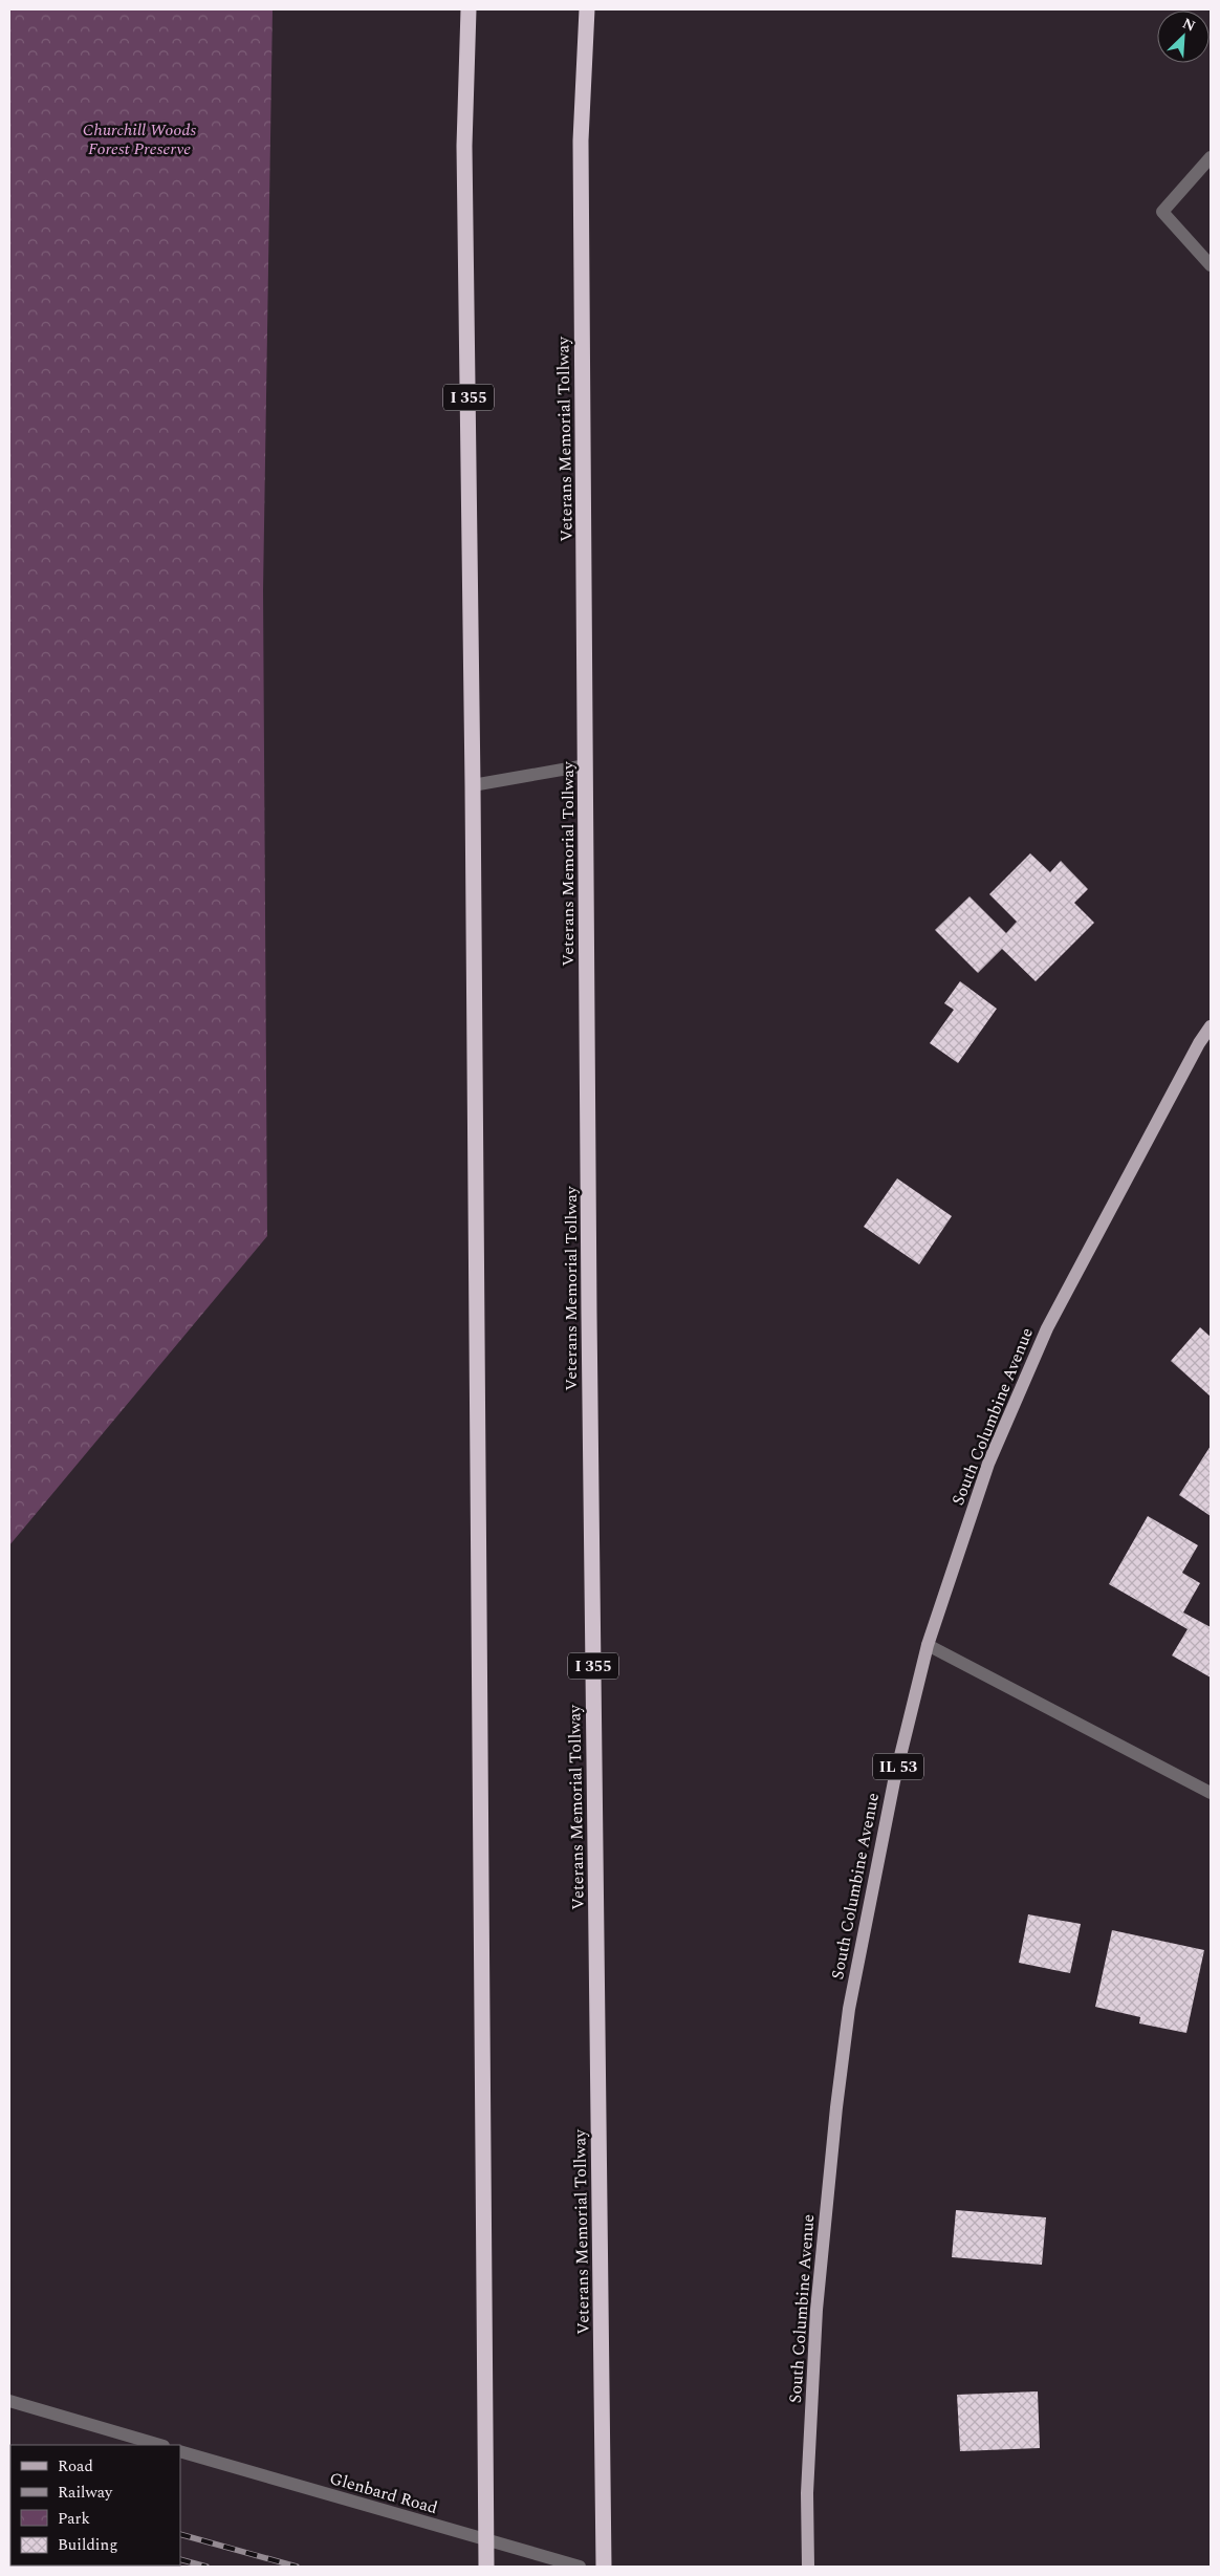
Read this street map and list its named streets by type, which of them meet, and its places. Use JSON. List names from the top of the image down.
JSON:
{
  "streets": {
    "highway": ["I 355", "Veterans Memorial Tollway"],
    "main road": ["South Columbine Avenue", "IL 53"],
    "street": ["Glenbard Road"]
  },
  "parks": ["Churchill Woods Forest Preserve"],
  "legend": [
    "Road",
    "Railway",
    "Park",
    "Building"
  ],
  "north": "top right"
}
